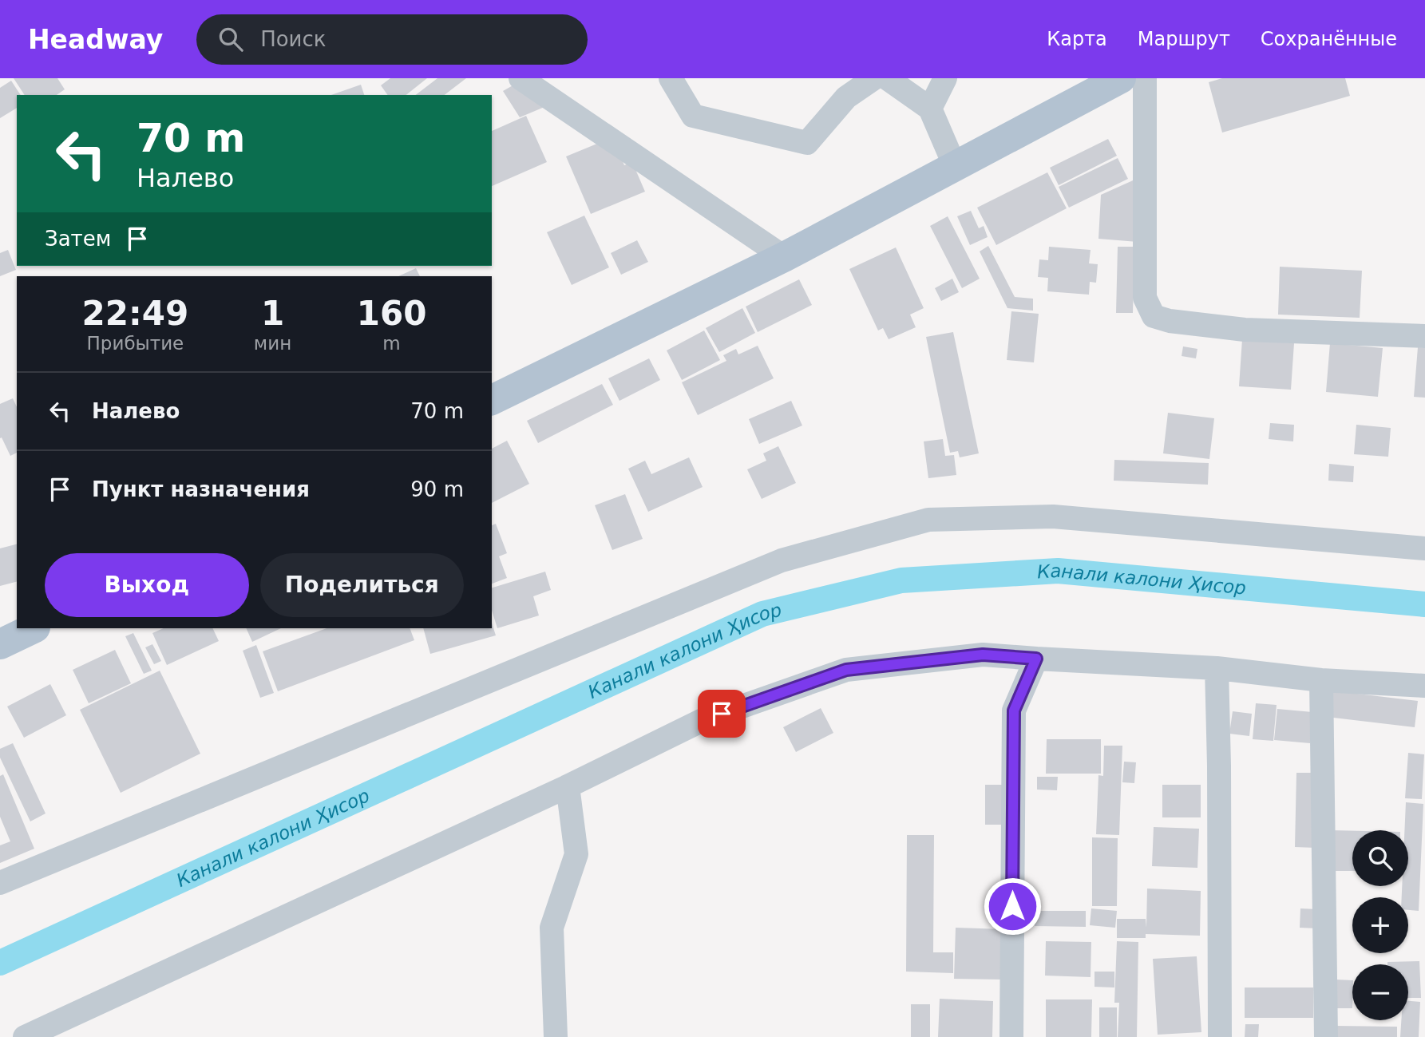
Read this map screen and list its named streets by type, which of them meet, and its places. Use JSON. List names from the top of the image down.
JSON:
{
  "water": ["Канали калони Ҳисор"],
  "page": {
    "header": "Headway",
    "search": "Поиск",
    "nav": ["Карта", "Маршрут", "Сохранённые"],
    "turn": ["70 m", "Налево"],
    "then": "Затем",
    "eta": [
      "22:49",
      "Прибытие",
      "1",
      "мин",
      "160",
      "m"
    ],
    "list": [
      {
        "name": "Налево",
        "value": "70 m"
      },
      {
        "name": "Пункт назначения",
        "value": "90 m"
      }
    ],
    "buttons": ["Выход", "Поделиться"],
    "map_buttons": ["+", "−"]
  }
}
